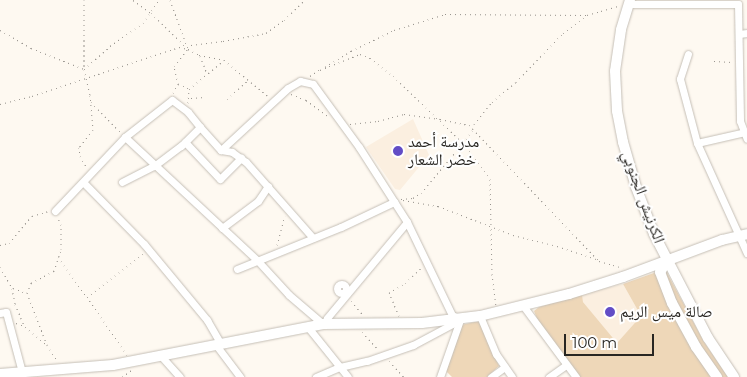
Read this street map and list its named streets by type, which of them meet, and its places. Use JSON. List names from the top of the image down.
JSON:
{
  "streets": {
    "street": ["الكرنيش الجنوبي"]
  },
  "places": ["مدرسة أحمد خضر الشعار", "صالة ميس الريم"],
  "scale_bar": "100 m"
}
